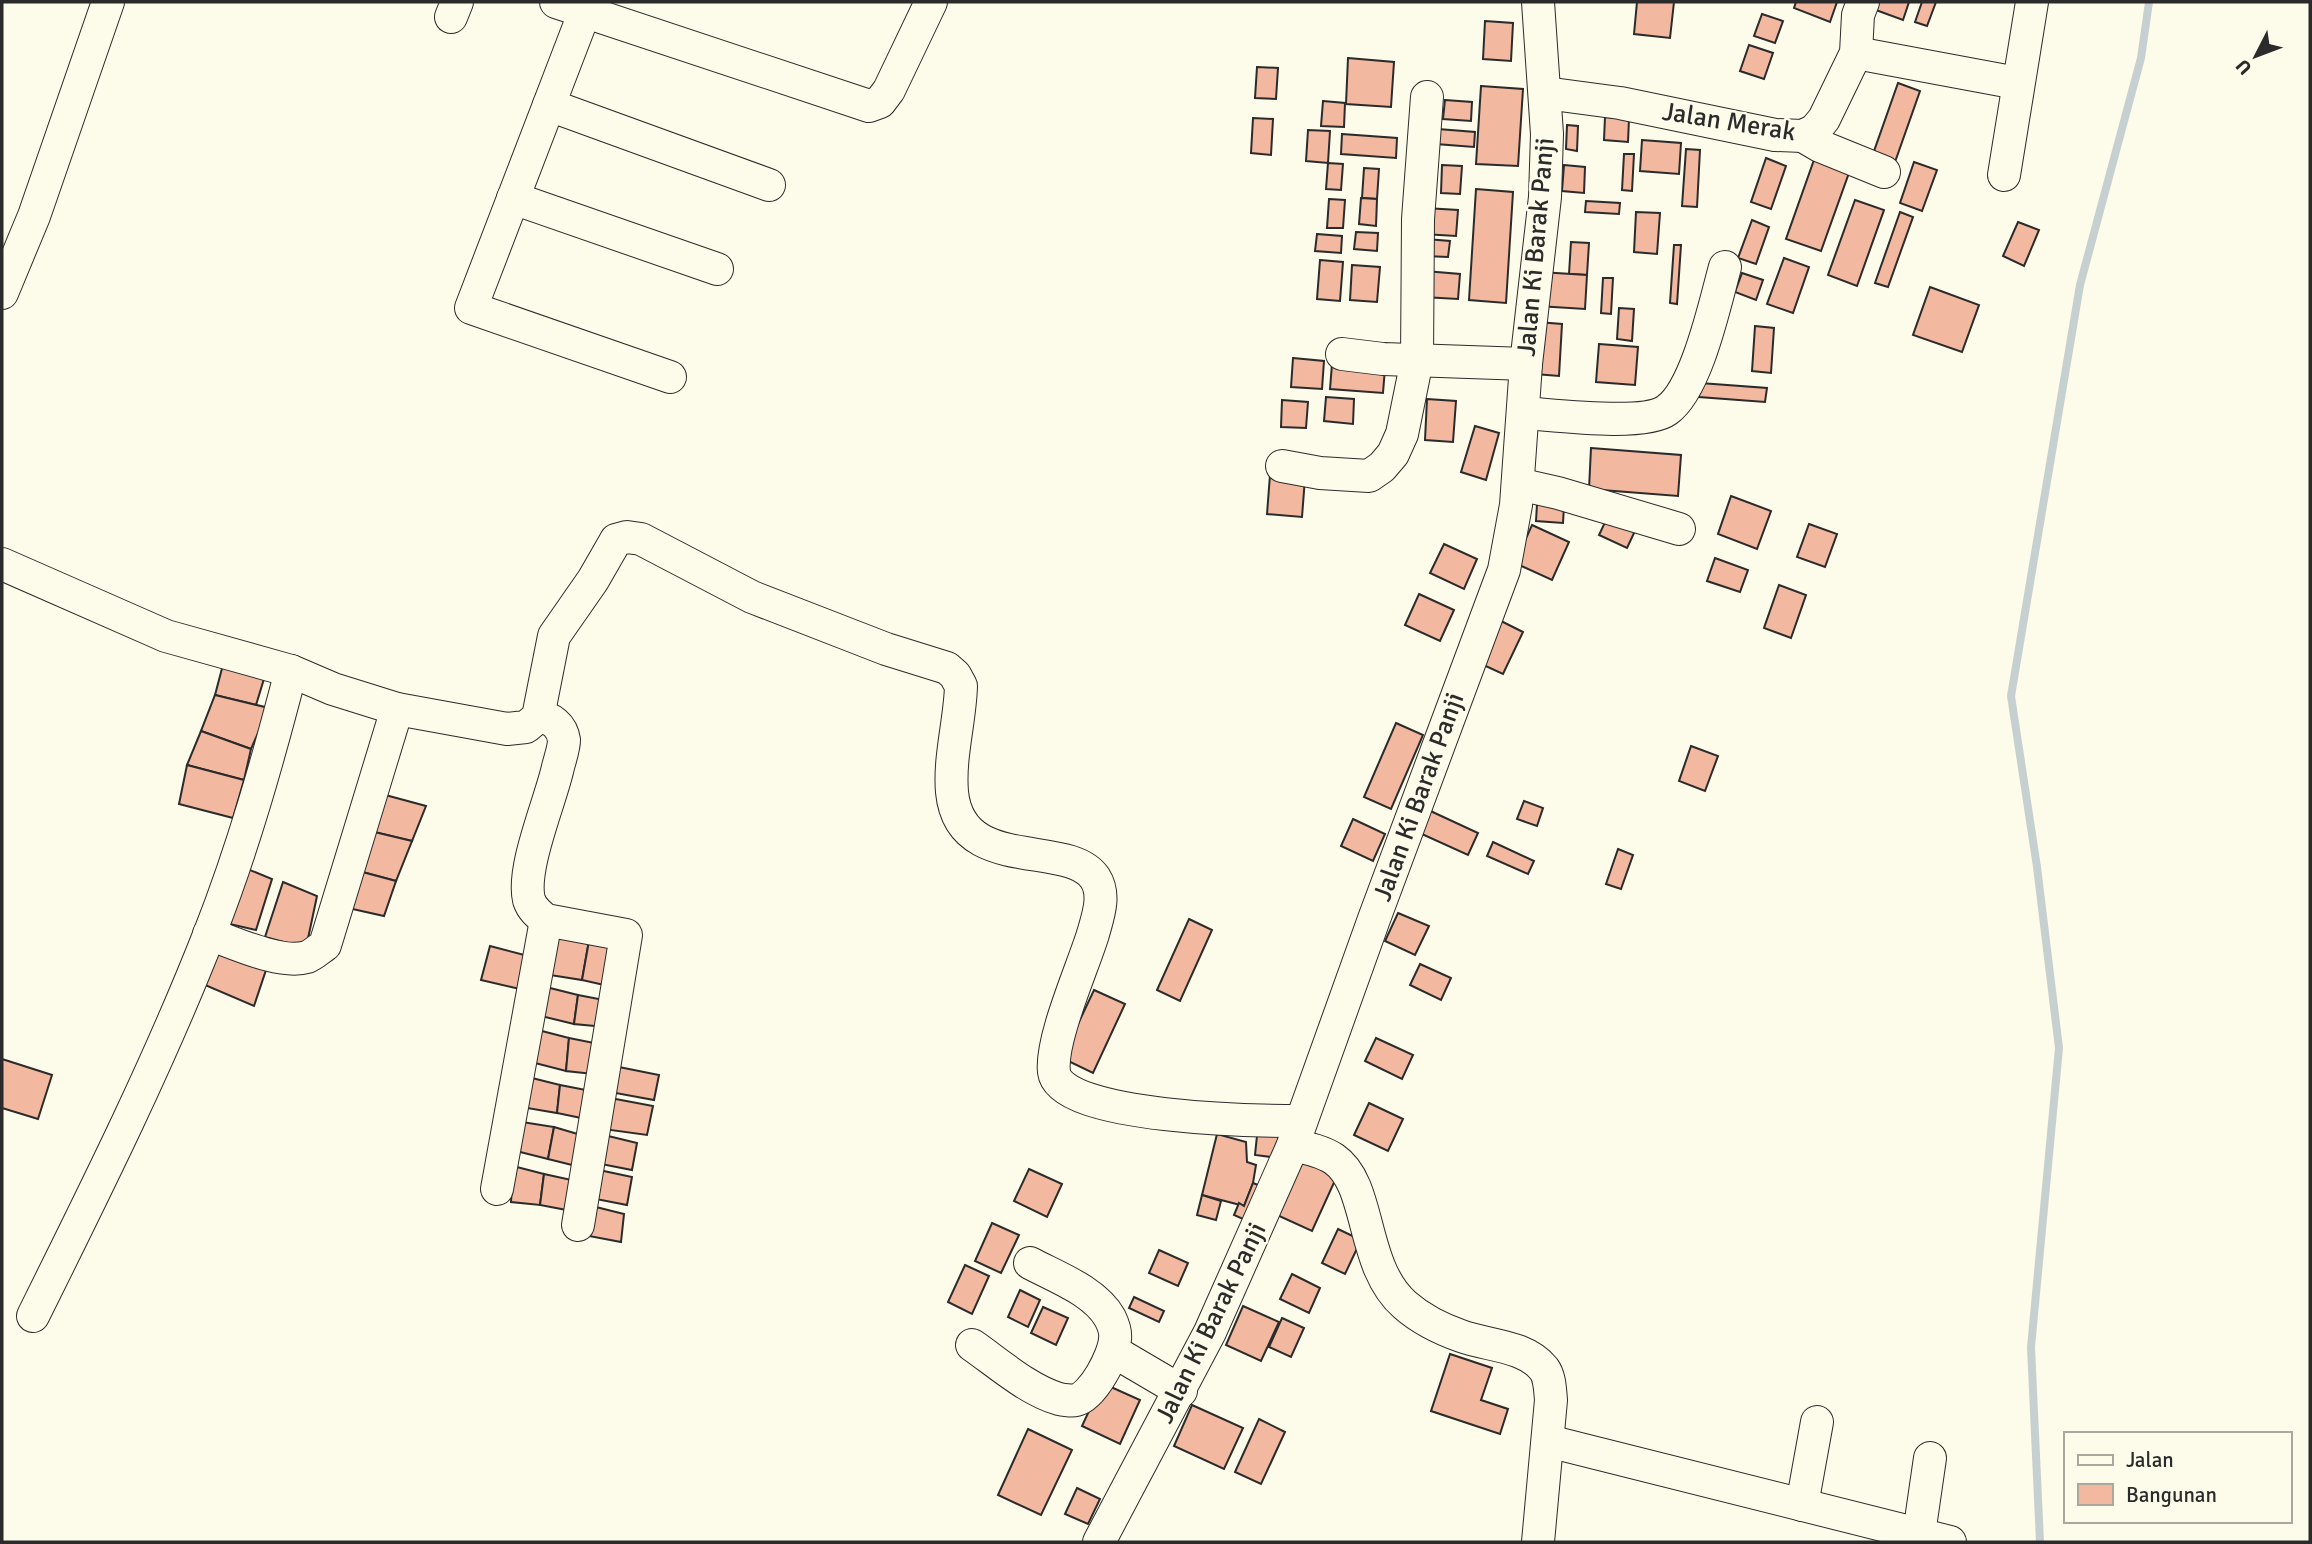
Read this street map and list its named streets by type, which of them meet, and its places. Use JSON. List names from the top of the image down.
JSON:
{
  "streets": {
    "street": ["Jalan Merak", "Jalan Ki Barak Panji"]
  },
  "crossings": [
    ["Jalan Merak", "Jalan Ki Barak Panji"]
  ],
  "legend": ["Jalan", "Bangunan"],
  "north": "bottom left"
}
